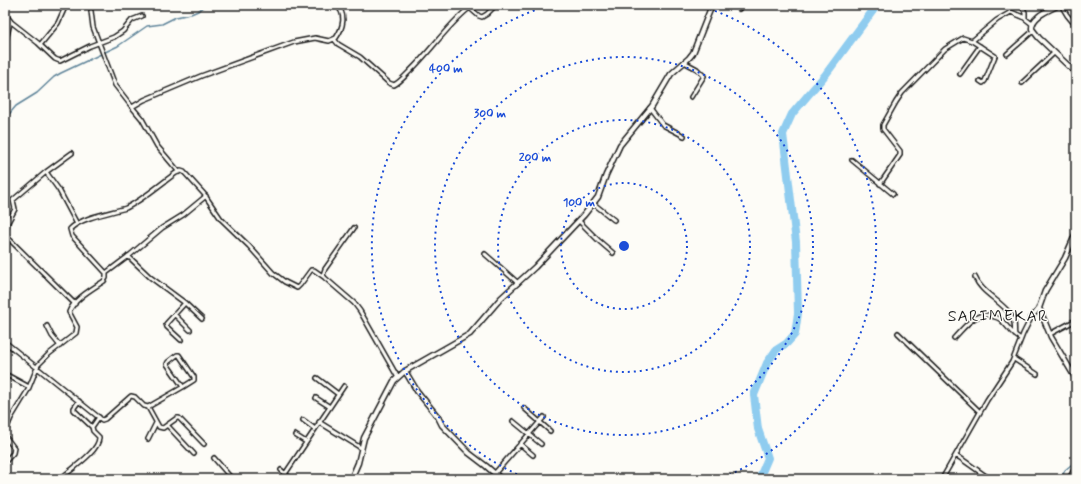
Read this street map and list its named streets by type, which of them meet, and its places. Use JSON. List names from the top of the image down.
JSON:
{
  "districts": ["SARIMEKAR"],
  "rings": [
    "400 m",
    "300 m",
    "200 m",
    "100 m"
  ]
}
